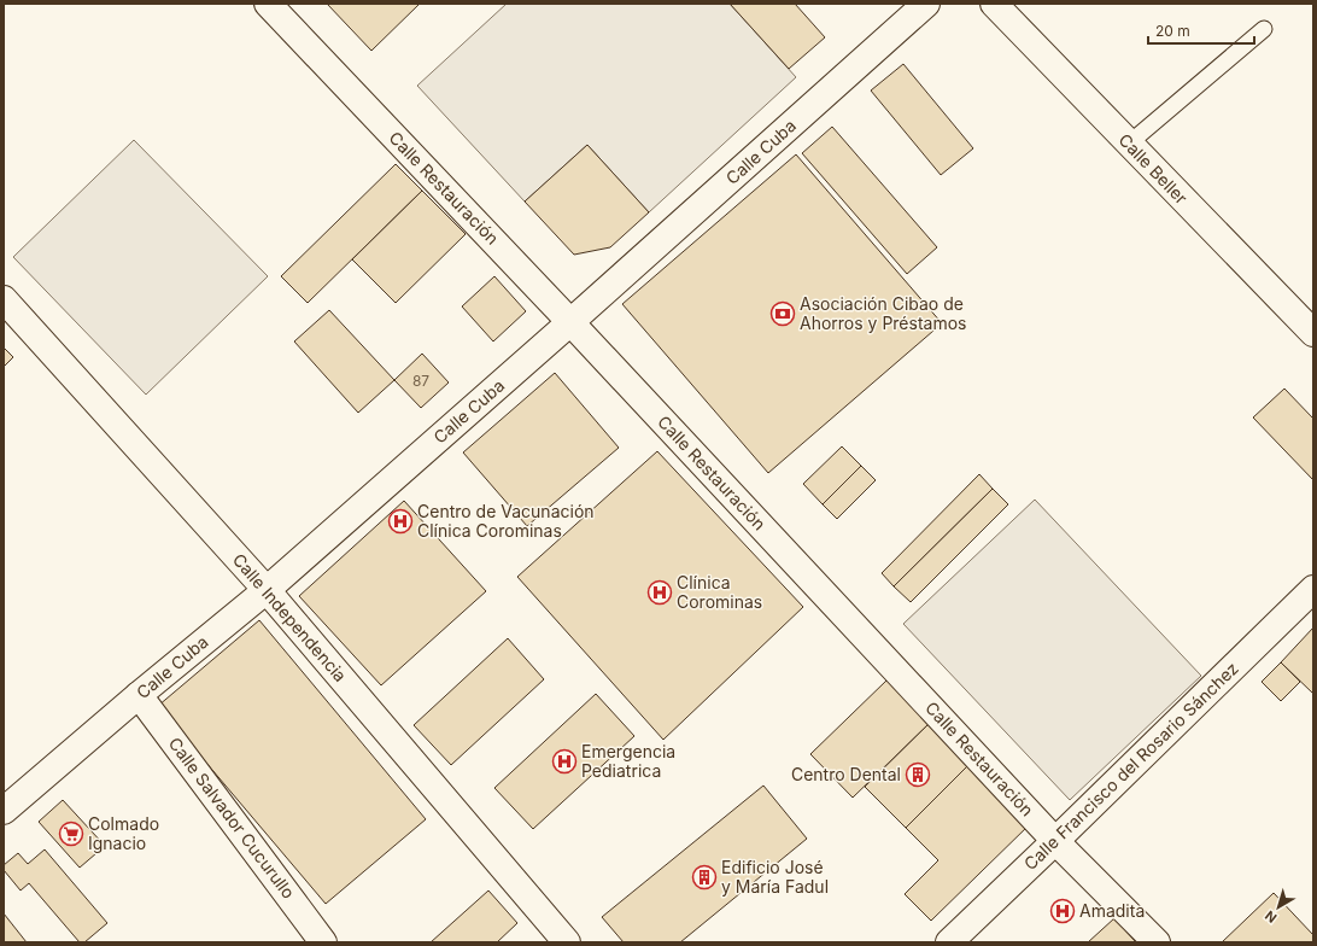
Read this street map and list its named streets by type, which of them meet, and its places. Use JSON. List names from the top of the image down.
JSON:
{
  "streets": {
    "street": [
      "Calle Cuba",
      "Calle Beller",
      "Calle Restauración",
      "Calle Independencia",
      "Calle Francisco del Rosario Sánchez",
      "Calle Salvador Cucurullo"
    ]
  },
  "crossings": [
    ["Calle Cuba", "Calle Restauración"],
    ["Calle Cuba", "Calle Independencia"],
    ["Calle Cuba", "Calle Salvador Cucurullo"],
    ["Calle Restauración", "Calle Francisco del Rosario Sánchez"]
  ],
  "places": {
    "bank": ["Asociación Cibao de Ahorros y Préstamos"],
    "hospital": [
      "Centro de Vacunación Clínica Corominas",
      "Clínica Corominas",
      "Emergencia Pediatrica",
      "Amadita"
    ],
    "building": ["Centro Dental", "Edificio José y María Fadul"],
    "supermarket": ["Colmado Ignacio"]
  },
  "house_numbers": ["87"],
  "scale_bar": "20 m",
  "north": "bottom left"
}
